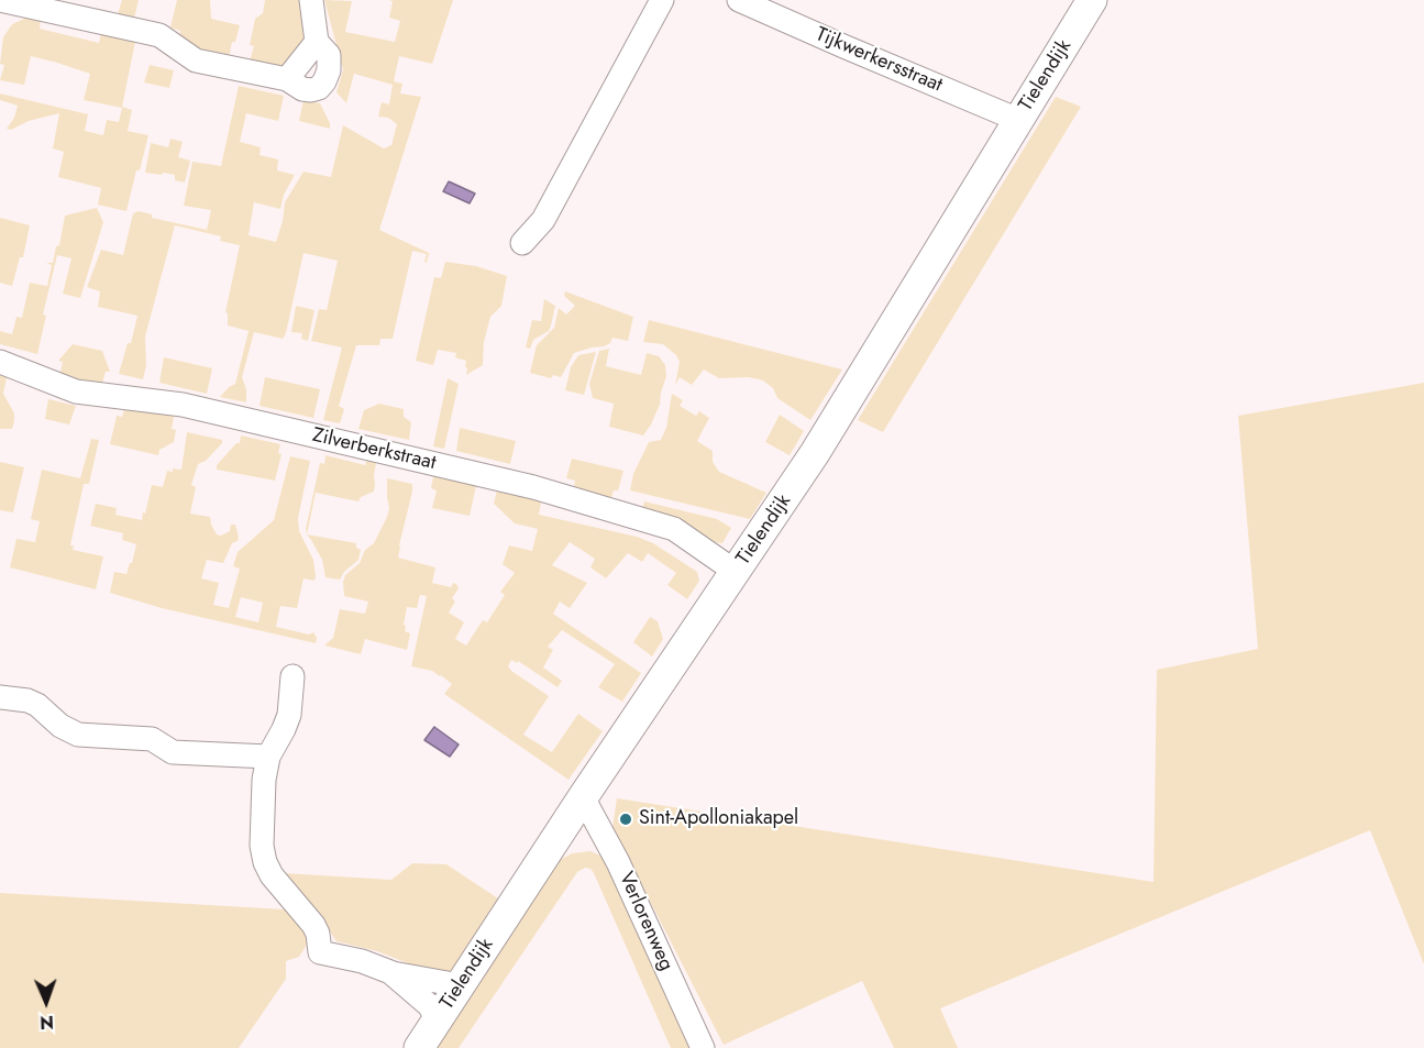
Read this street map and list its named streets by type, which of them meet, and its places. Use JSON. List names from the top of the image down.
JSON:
{
  "streets": {
    "street": [
      "Tijkwerkersstraat",
      "Tielendijk",
      "Zilverberkstraat",
      "Verlorenweg"
    ]
  },
  "crossings": [
    ["Tijkwerkersstraat", "Tielendijk"],
    ["Tielendijk", "Zilverberkstraat"],
    ["Tielendijk", "Verlorenweg"]
  ],
  "places": ["Sint-Apolloniakapel"],
  "north": "bottom"
}
